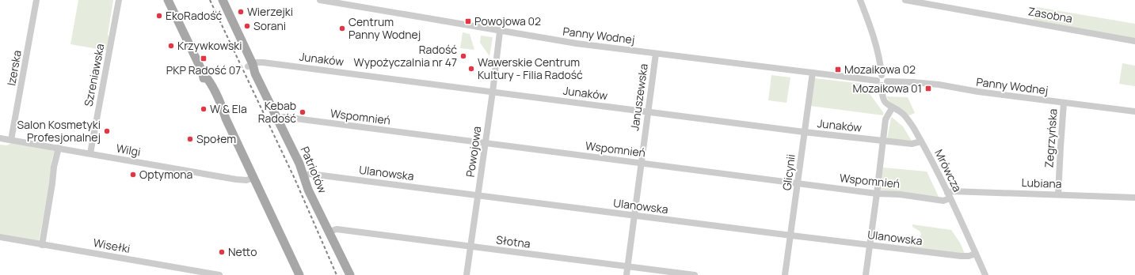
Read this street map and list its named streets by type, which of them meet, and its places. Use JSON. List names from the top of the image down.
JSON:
{
  "streets": {
    "main road": ["Patriotów"],
    "street": [
      "Zasobna",
      "Panny Wodnej",
      "Junaków",
      "Izerska",
      "Szreniawska",
      "Januszewska",
      "Wspomnień",
      "Zegrzyńska",
      "Wilgi",
      "Powojowa",
      "Mrówcza",
      "Glicynii",
      "Ulanowska",
      "Lubiana",
      "Słotna",
      "Wisełki"
    ]
  },
  "crossings": [
    ["Panny Wodnej", "Januszewska"],
    ["Panny Wodnej", "Zegrzyńska"],
    ["Panny Wodnej", "Powojowa"],
    ["Panny Wodnej", "Mrówcza"],
    ["Panny Wodnej", "Glicynii"],
    ["Junaków", "Januszewska"],
    ["Junaków", "Powojowa"],
    ["Junaków", "Patriotów"],
    ["Junaków", "Mrówcza"],
    ["Junaków", "Glicynii"],
    ["Izerska", "Wilgi"],
    ["Szreniawska", "Wilgi"],
    ["Januszewska", "Wspomnień"],
    ["Januszewska", "Ulanowska"],
    ["Januszewska", "Słotna"],
    ["Wspomnień", "Powojowa"],
    ["Wspomnień", "Patriotów"],
    ["Wspomnień", "Mrówcza"],
    ["Wspomnień", "Glicynii"],
    ["Wspomnień", "Lubiana"],
    ["Zegrzyńska", "Lubiana"],
    ["Powojowa", "Ulanowska"],
    ["Powojowa", "Słotna"],
    ["Patriotów", "Ulanowska"],
    ["Patriotów", "Słotna"],
    ["Mrówcza", "Ulanowska"],
    ["Mrówcza", "Lubiana"],
    ["Glicynii", "Ulanowska"]
  ],
  "places": {
    "other": [
      "Wierzejki",
      "EkoRadość",
      "Sorani",
      "Centrum Panny Wodnej",
      "Krzywkowski",
      "Radość Wypożyczalnia nr 47",
      "Wawerskie Centrum Kultury - Filia Radość",
      "W & Ela",
      "Kebab Radość",
      "Salon Kosmetyki Profesjonalnej",
      "Społem",
      "Optymona",
      "Netto"
    ],
    "transit": [
      "Powojowa 02",
      "PKP Radość 07",
      "Mozaikowa 02",
      "Mozaikowa 01"
    ]
  }
}
